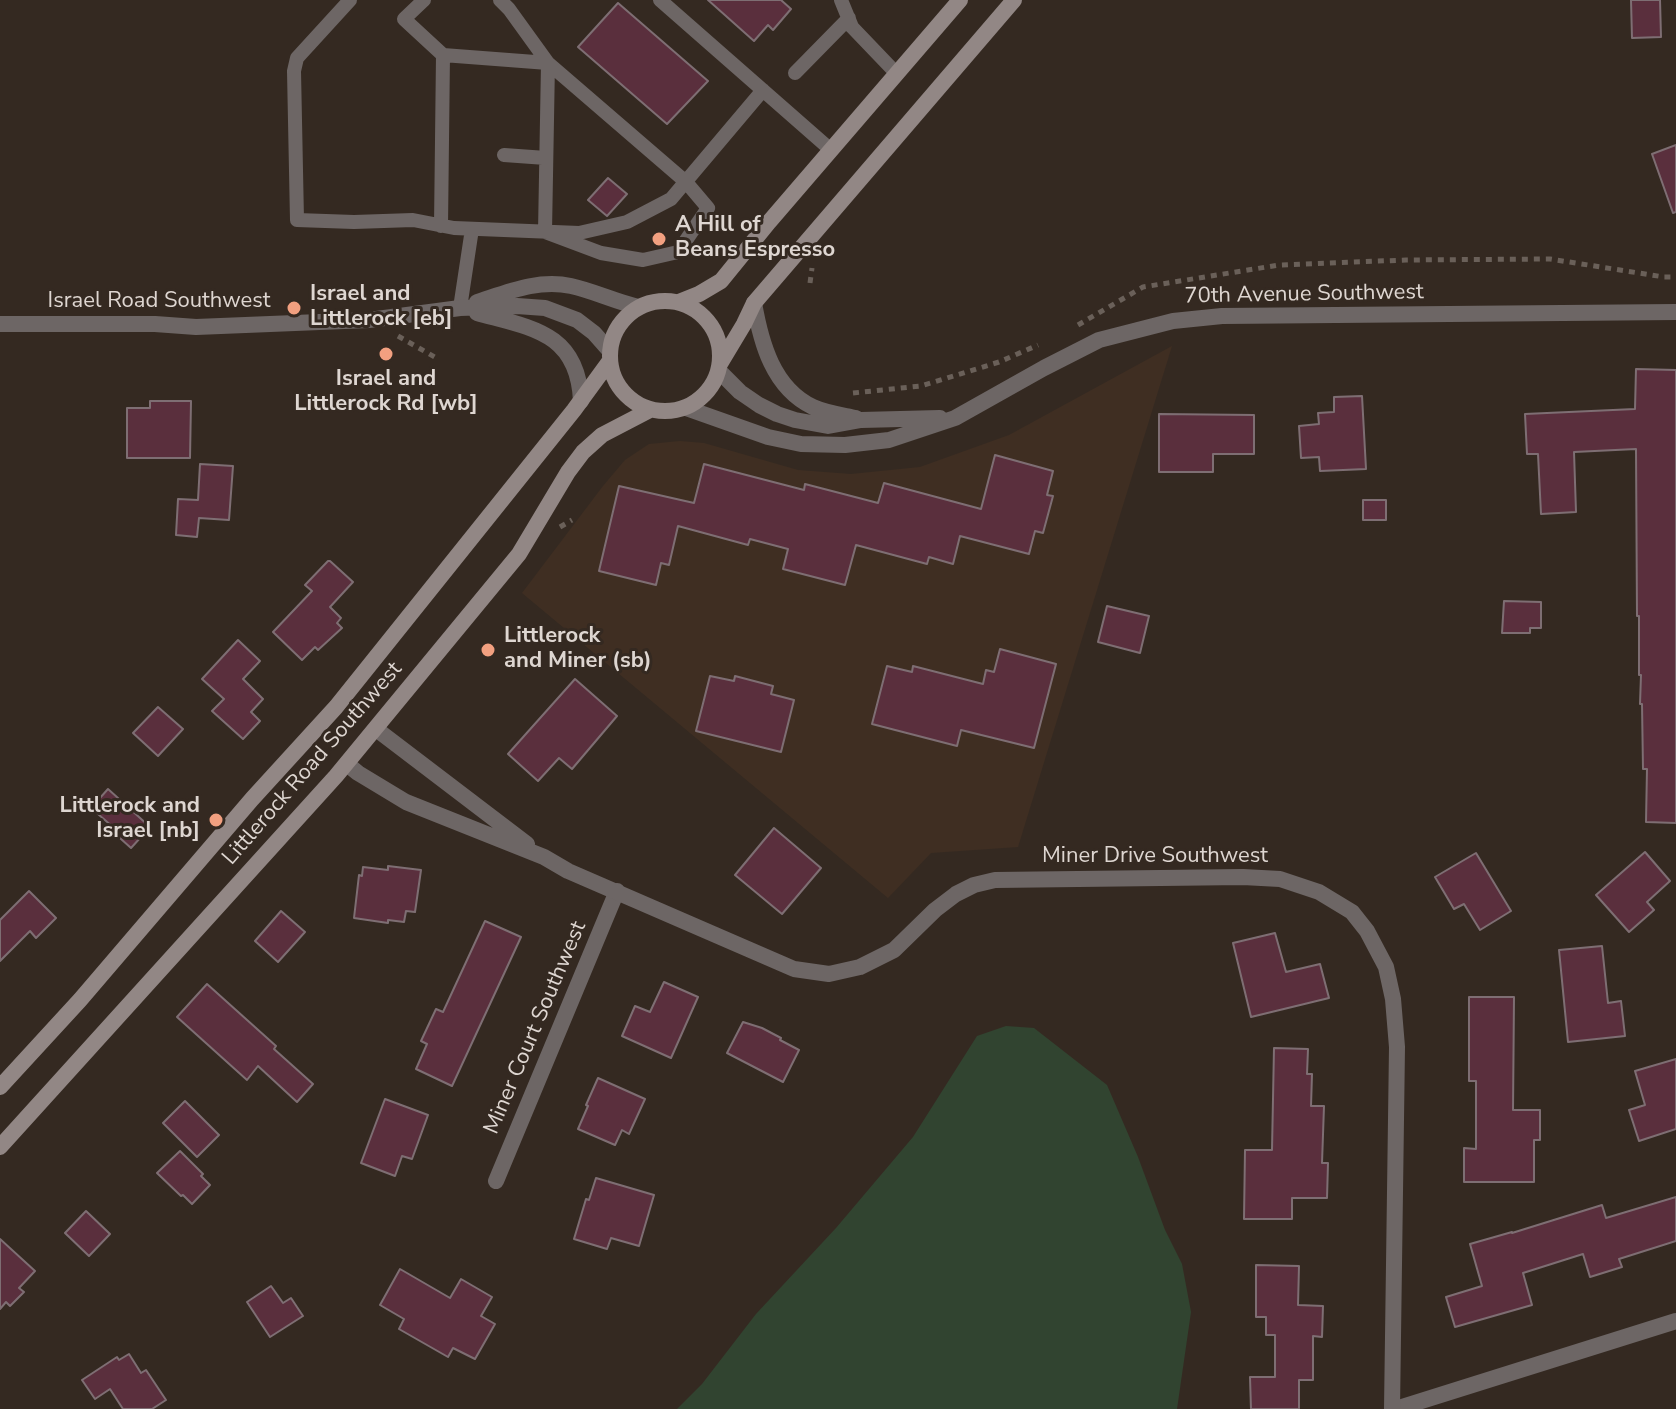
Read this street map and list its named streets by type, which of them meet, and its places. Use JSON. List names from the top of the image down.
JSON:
{
  "streets": {
    "main road": ["Littlerock Road Southwest"],
    "street": [
      "70th Avenue Southwest",
      "Israel Road Southwest",
      "Miner Drive Southwest",
      "Miner Court Southwest"
    ]
  },
  "crossings": [
    ["70th Avenue Southwest", "Israel Road Southwest"],
    ["70th Avenue Southwest", "Littlerock Road Southwest"],
    ["Israel Road Southwest", "Littlerock Road Southwest"],
    ["Littlerock Road Southwest", "Miner Drive Southwest"],
    ["Miner Drive Southwest", "Miner Court Southwest"]
  ],
  "places": [
    "A Hill of Beans Espresso",
    "Israel and Littlerock [eb]",
    "Israel and Littlerock Rd [wb]",
    "Littlerock and Miner (sb)",
    "Littlerock and Israel [nb]"
  ]
}
